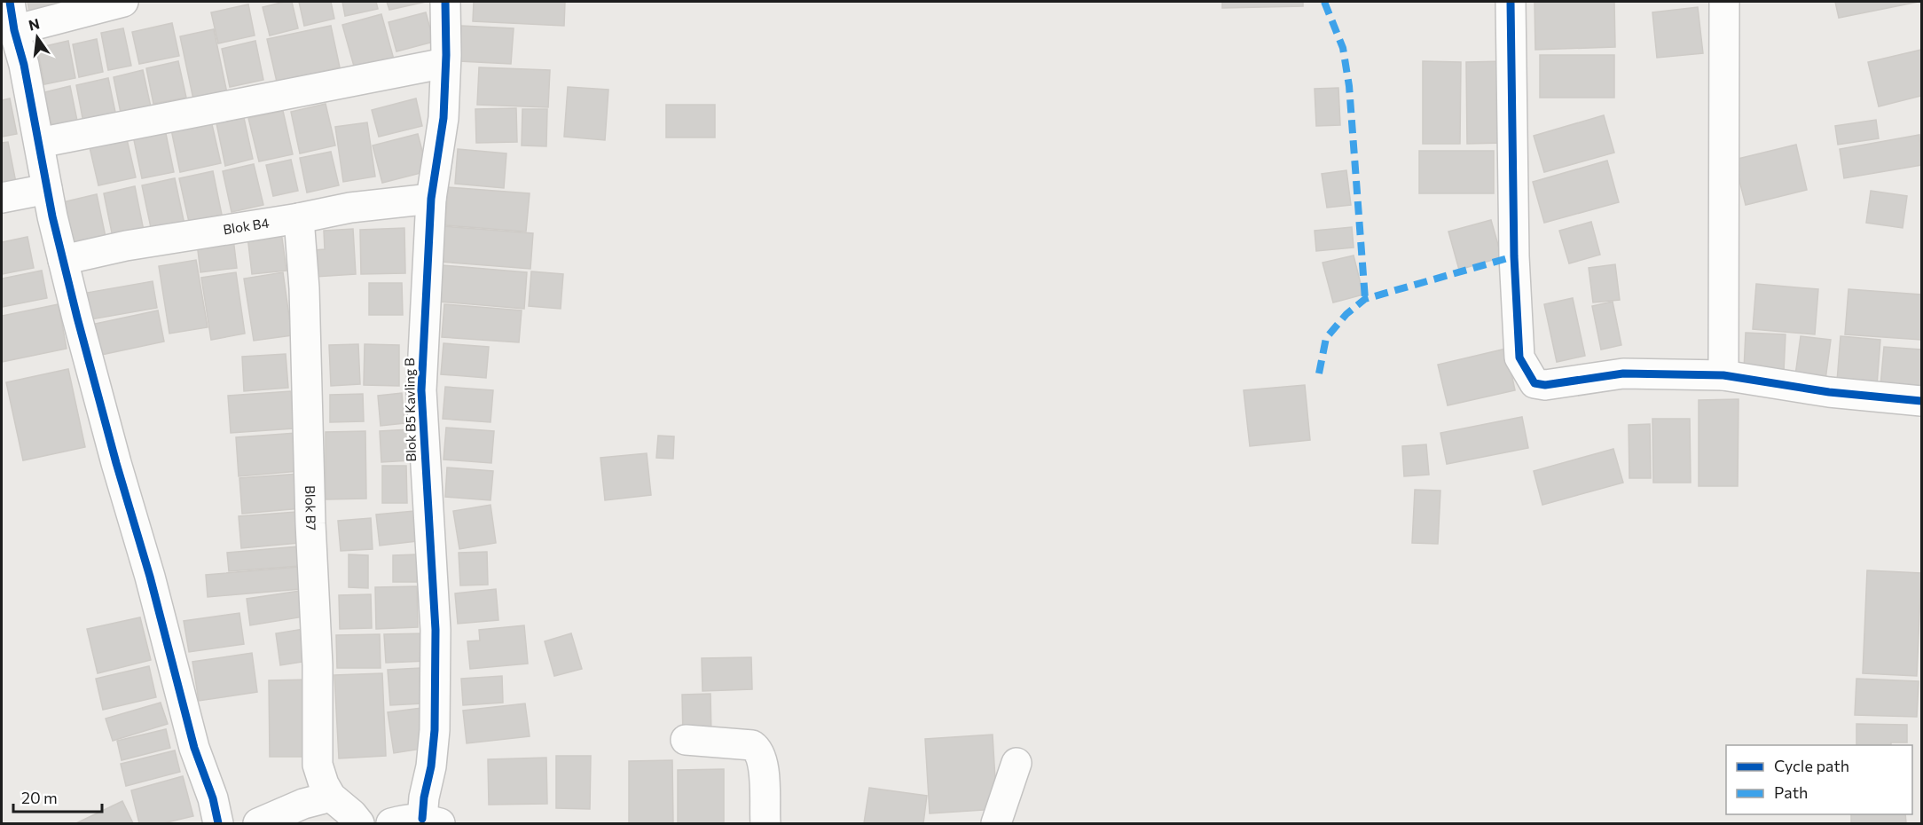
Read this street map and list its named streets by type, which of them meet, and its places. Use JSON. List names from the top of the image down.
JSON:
{
  "streets": {
    "street": ["Blok B4", "Blok B5 Kavling B", "Blok B7"]
  },
  "crossings": [
    ["Blok B4", "Blok B5 Kavling B"],
    ["Blok B4", "Blok B7"]
  ],
  "legend": ["Cycle path", "Path"],
  "scale_bar": "20 m",
  "north": "top"
}
